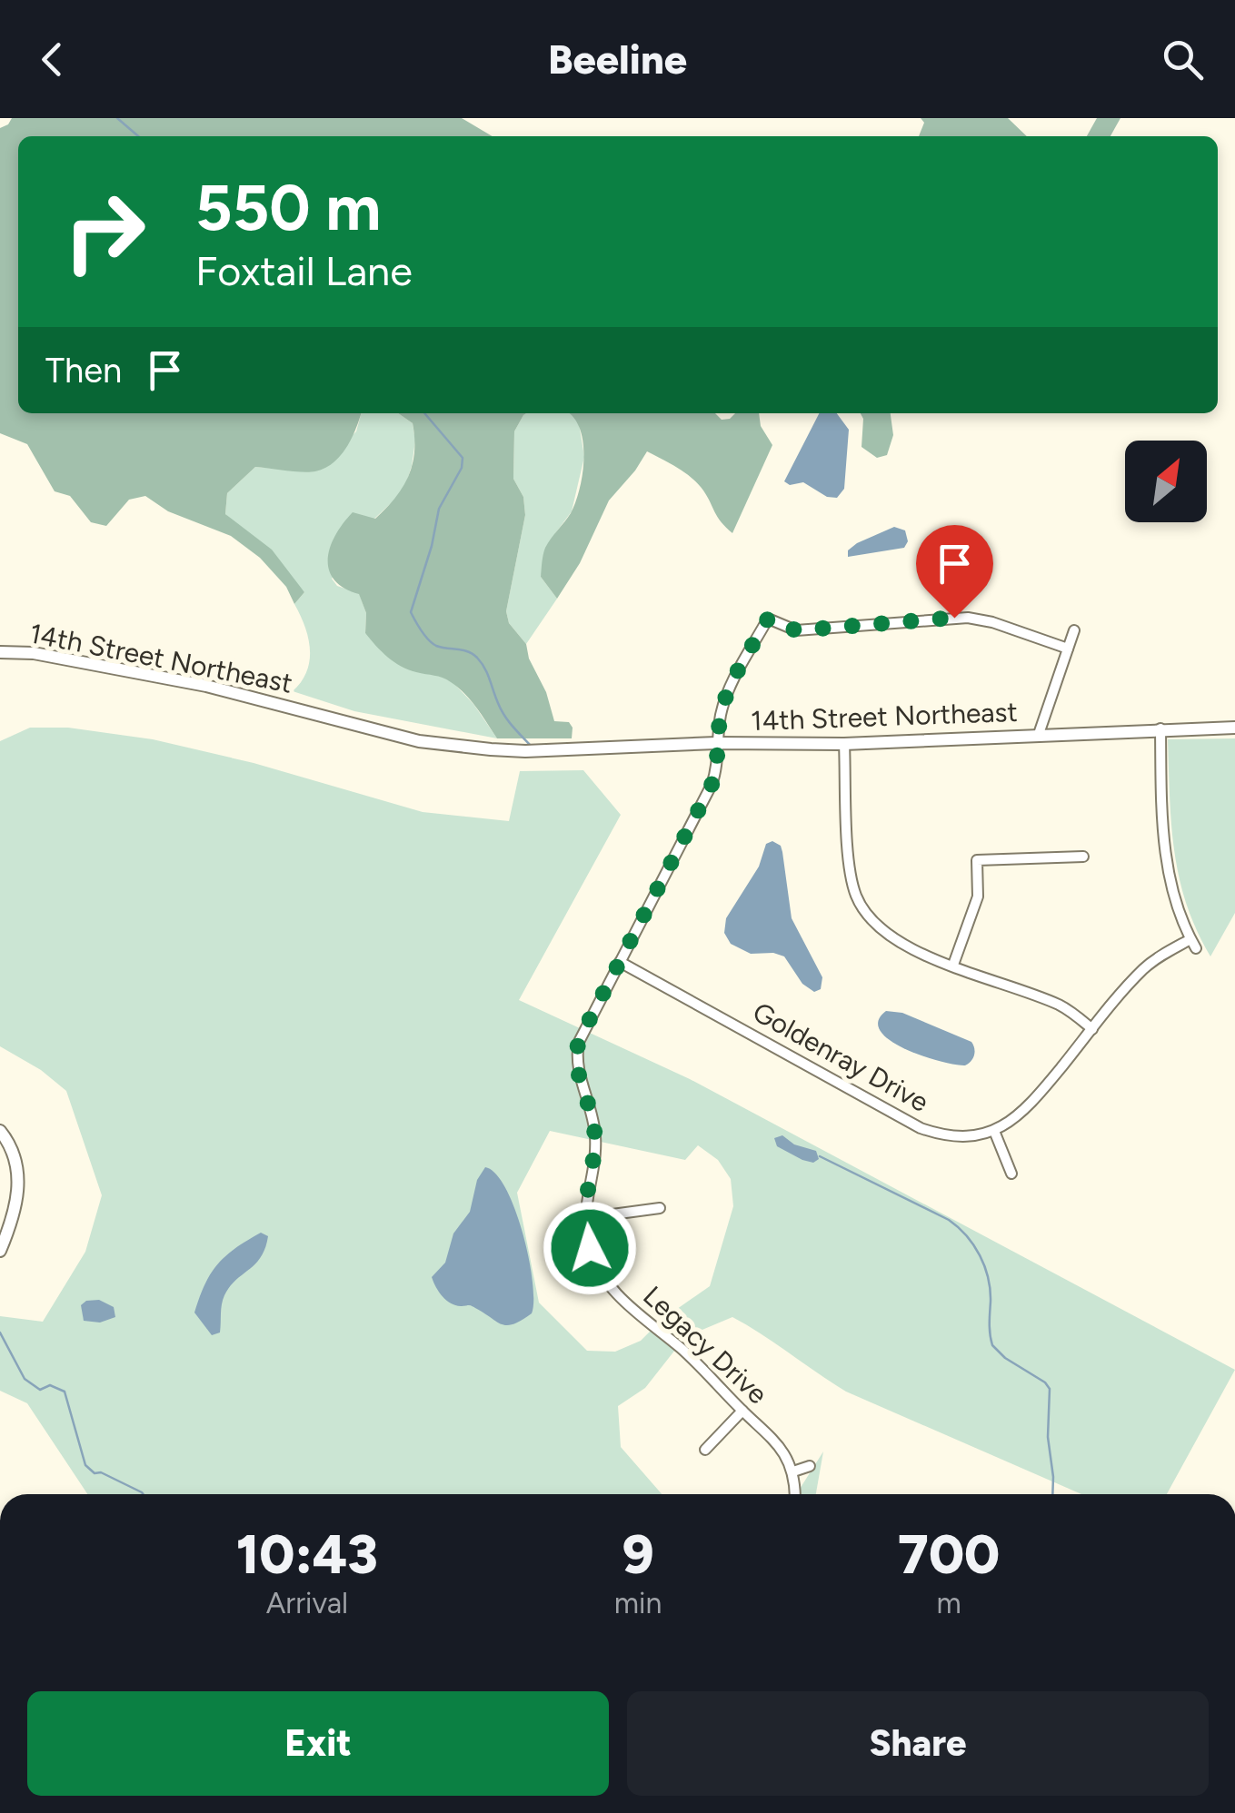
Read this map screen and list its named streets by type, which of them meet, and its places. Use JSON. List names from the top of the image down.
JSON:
{
  "streets": {
    "street": ["14th Street Northeast", "Goldenray Drive", "Legacy Drive"]
  },
  "crossings": [
    ["14th Street Northeast", "Legacy Drive"],
    ["Goldenray Drive", "Legacy Drive"]
  ],
  "north": "top right",
  "page": {
    "header": "Beeline",
    "turn": ["550 m", "Foxtail Lane"],
    "then": "Then",
    "eta": [
      "10:43",
      "Arrival",
      "9",
      "min",
      "700",
      "m"
    ],
    "buttons": ["Exit", "Share"]
  }
}
